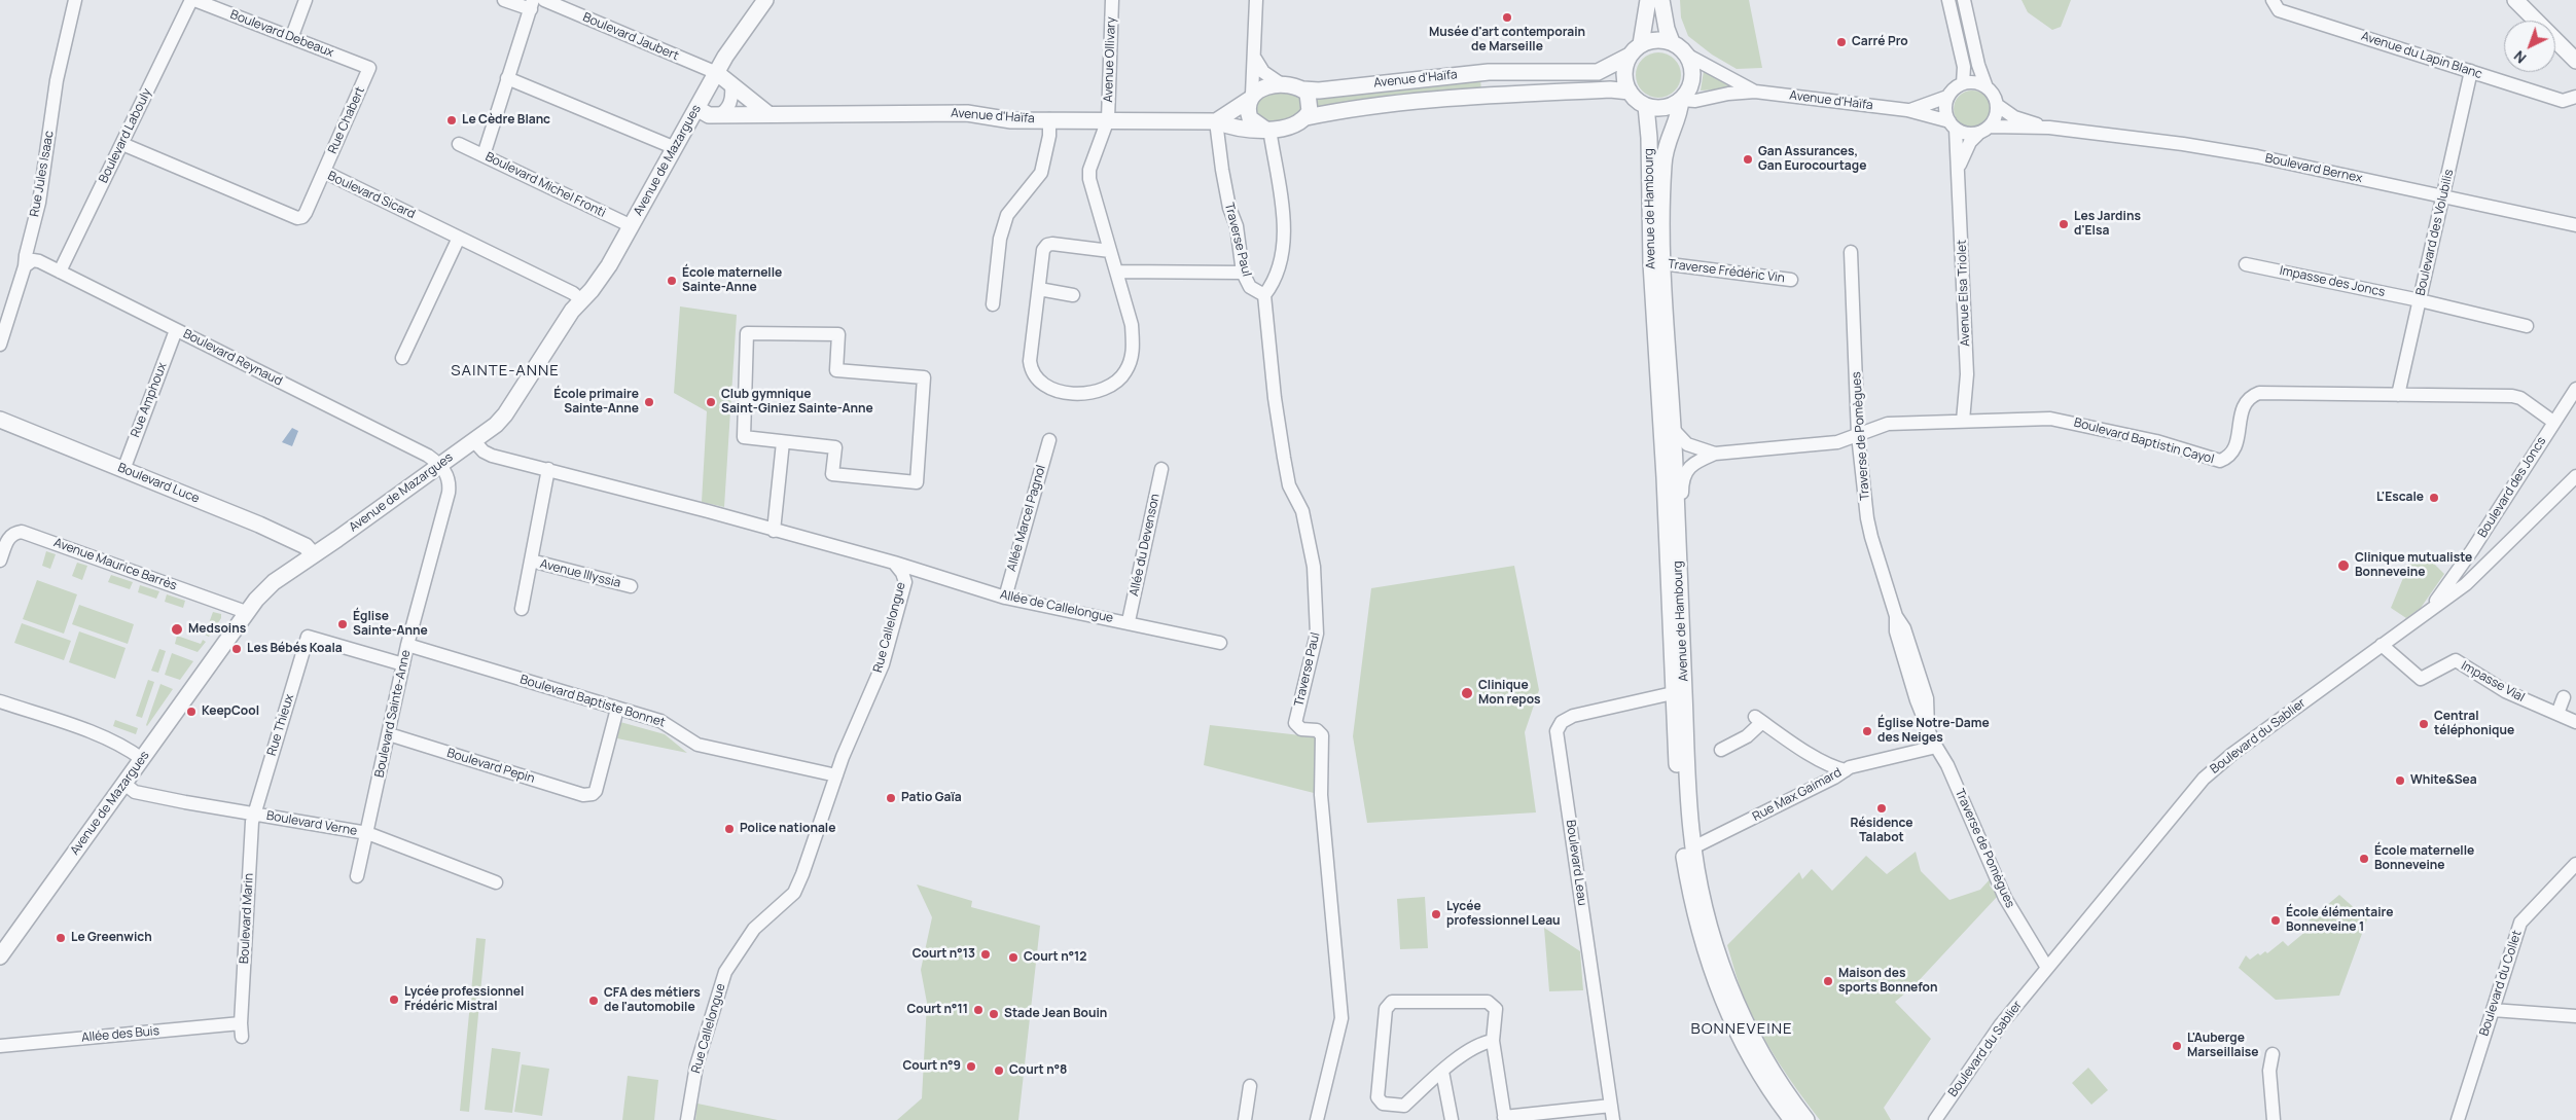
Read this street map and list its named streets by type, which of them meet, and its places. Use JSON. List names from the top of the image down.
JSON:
{
  "streets": {
    "street": [
      "Boulevard Debeaux",
      "Boulevard Jaubert",
      "Avenue du Lapin Blanc",
      "Avenue Ollivary",
      "Avenue d'Haïfa",
      "Rue Chabert",
      "Boulevard Labouly",
      "Avenue de Mazargues",
      "Boulevard Bernex",
      "Rue Jules Isaac",
      "Boulevard Michel Fronti",
      "Boulevard Sicard",
      "Avenue de Hambourg",
      "Boulevard des Volubilis",
      "Traverse Paul",
      "Traverse Frédéric Vin",
      "Impasse des Joncs",
      "Avenue Elsa Triolet",
      "Boulevard Reynaud",
      "Rue Amphoux",
      "Traverse de Pomègues",
      "Boulevard Baptistin Cayol",
      "Boulevard Luce",
      "Boulevard des Joncs",
      "Allée Marcel Pagnol",
      "Allée du Devenson",
      "Avenue Maurice Barrès",
      "Avenue Illyssia",
      "Allée de Callelongue",
      "Rue Callelongue",
      "Impasse Vial",
      "Boulevard Baptiste Bonnet",
      "Boulevard Sainte-Anne",
      "Rue Thieux",
      "Boulevard du Sablier",
      "Boulevard Pepin",
      "Rue Max Gaimard",
      "Boulevard Verne",
      "Boulevard Leau",
      "Boulevard Marin",
      "Boulevard du Collet",
      "Allée des Buis"
    ]
  },
  "crossings": [
    ["Boulevard Debeaux", "Rue Chabert"],
    ["Boulevard Debeaux", "Boulevard Labouly"],
    ["Boulevard Jaubert", "Avenue de Mazargues"],
    ["Avenue du Lapin Blanc", "Boulevard des Volubilis"],
    ["Avenue Ollivary", "Avenue d'Haïfa"],
    ["Avenue d'Haïfa", "Avenue de Mazargues"],
    ["Avenue d'Haïfa", "Boulevard Bernex"],
    ["Avenue d'Haïfa", "Avenue de Hambourg"],
    ["Avenue d'Haïfa", "Traverse Paul"],
    ["Avenue d'Haïfa", "Avenue Elsa Triolet"],
    ["Rue Chabert", "Boulevard Sicard"],
    ["Boulevard Labouly", "Boulevard Sicard"],
    ["Boulevard Labouly", "Boulevard Reynaud"],
    ["Avenue de Mazargues", "Boulevard Michel Fronti"],
    ["Avenue de Mazargues", "Boulevard Sicard"],
    ["Avenue de Mazargues", "Boulevard Reynaud"],
    ["Avenue de Mazargues", "Boulevard Luce"],
    ["Avenue de Mazargues", "Avenue Maurice Barrès"],
    ["Avenue de Mazargues", "Rue Callelongue"],
    ["Avenue de Mazargues", "Boulevard Sainte-Anne"],
    ["Avenue de Mazargues", "Boulevard Verne"],
    ["Boulevard Bernex", "Boulevard des Volubilis"],
    ["Boulevard Bernex", "Avenue Elsa Triolet"],
    ["Rue Jules Isaac", "Boulevard Reynaud"],
    ["Avenue de Hambourg", "Traverse Frédéric Vin"],
    ["Avenue de Hambourg", "Boulevard Baptistin Cayol"],
    ["Avenue de Hambourg", "Rue Max Gaimard"],
    ["Avenue de Hambourg", "Boulevard Leau"],
    ["Boulevard des Volubilis", "Impasse des Joncs"],
    ["Boulevard des Volubilis", "Boulevard Baptistin Cayol"],
    ["Avenue Elsa Triolet", "Boulevard Baptistin Cayol"],
    ["Boulevard Reynaud", "Rue Amphoux"],
    ["Boulevard Reynaud", "Boulevard Sainte-Anne"],
    ["Rue Amphoux", "Boulevard Luce"],
    ["Traverse de Pomègues", "Boulevard Baptistin Cayol"],
    ["Traverse de Pomègues", "Boulevard du Sablier"],
    ["Traverse de Pomègues", "Rue Max Gaimard"],
    ["Boulevard Baptistin Cayol", "Boulevard des Joncs"],
    ["Boulevard des Joncs", "Boulevard du Sablier"],
    ["Allée Marcel Pagnol", "Allée de Callelongue"],
    ["Allée du Devenson", "Allée de Callelongue"],
    ["Avenue Illyssia", "Rue Callelongue"],
    ["Allée de Callelongue", "Rue Callelongue"],
    ["Rue Callelongue", "Boulevard Baptiste Bonnet"],
    ["Impasse Vial", "Boulevard du Sablier"],
    ["Boulevard Baptiste Bonnet", "Boulevard Sainte-Anne"],
    ["Boulevard Baptiste Bonnet", "Boulevard Pepin"],
    ["Boulevard Sainte-Anne", "Rue Thieux"],
    ["Boulevard Sainte-Anne", "Boulevard Pepin"],
    ["Boulevard Sainte-Anne", "Boulevard Verne"],
    ["Rue Thieux", "Boulevard Verne"],
    ["Rue Thieux", "Boulevard Marin"],
    ["Boulevard Verne", "Boulevard Marin"],
    ["Boulevard Marin", "Allée des Buis"]
  ],
  "districts": ["SAINTE-ANNE", "BONNEVEINE"],
  "places": [
    "Musée d'art contemporain de Marseille",
    "Carré Pro",
    "Le Cèdre Blanc",
    "Gan Assurances, Gan Eurocourtage",
    "Les Jardins d'Elsa",
    "École maternelle Sainte-Anne",
    "École primaire Sainte-Anne",
    "Club gymnique Saint-Giniez Sainte-Anne",
    "L'Escale",
    "Clinique mutualiste Bonneveine",
    "Église Sainte-Anne",
    "Medsoins",
    "Les Bébés Koala",
    "Clinique Mon repos",
    "KeepCool",
    "Central téléphonique",
    "Église Notre-Dame des Neiges",
    "White&Sea",
    "Patio Gaïa",
    "Résidence Talabot",
    "Police nationale",
    "École maternelle Bonneveine",
    "Lycée professionnel Leau",
    "École élémentaire Bonneveine 1",
    "Le Greenwich",
    "Court n°13",
    "Court n°12",
    "Maison des sports Bonnefon",
    "Lycée professionnel Frédéric Mistral",
    "CFA des métiers de l'automobile",
    "Court n°11",
    "Stade Jean Bouin",
    "L'Auberge Marseillaise",
    "Court n°9",
    "Court n°8"
  ],
  "north": "bottom left"
}
